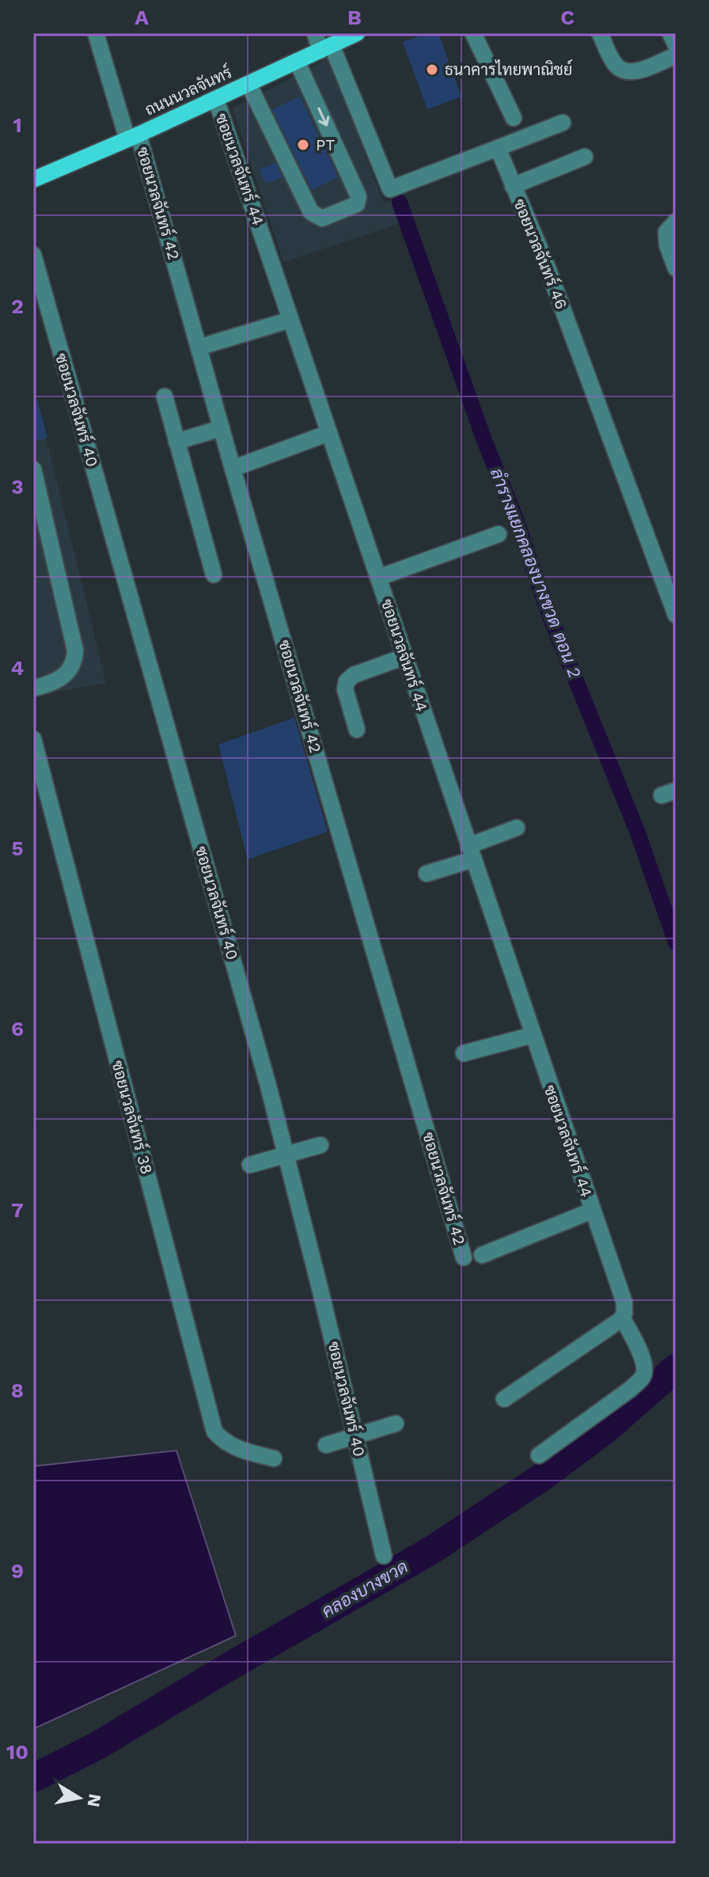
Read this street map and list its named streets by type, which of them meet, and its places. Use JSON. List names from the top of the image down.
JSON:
{
  "streets": {
    "main road": ["ถนนนวลจันทร์"],
    "street": [
      "ซอยนวลจันทร์ 44",
      "ซอยนวลจันทร์ 42",
      "ซอยนวลจันทร์ 46",
      "ซอยนวลจันทร์ 40",
      "ซอยนวลจันทร์ 38"
    ]
  },
  "crossings": [
    ["ถนนนวลจันทร์", "ซอยนวลจันทร์ 44"],
    ["ถนนนวลจันทร์", "ซอยนวลจันทร์ 42"]
  ],
  "water": ["ลำรางแยกคลองบางขวด ตอน 2", "คลองบางขวด"],
  "places": ["ธนาคารไทยพาณิชย์", "PT"],
  "north": "right",
  "grid": {
    "columns": ["A", "B", "C"],
    "rows": [
      "1",
      "2",
      "3",
      "4",
      "5",
      "6",
      "7",
      "8",
      "9",
      "10"
    ]
  }
}
